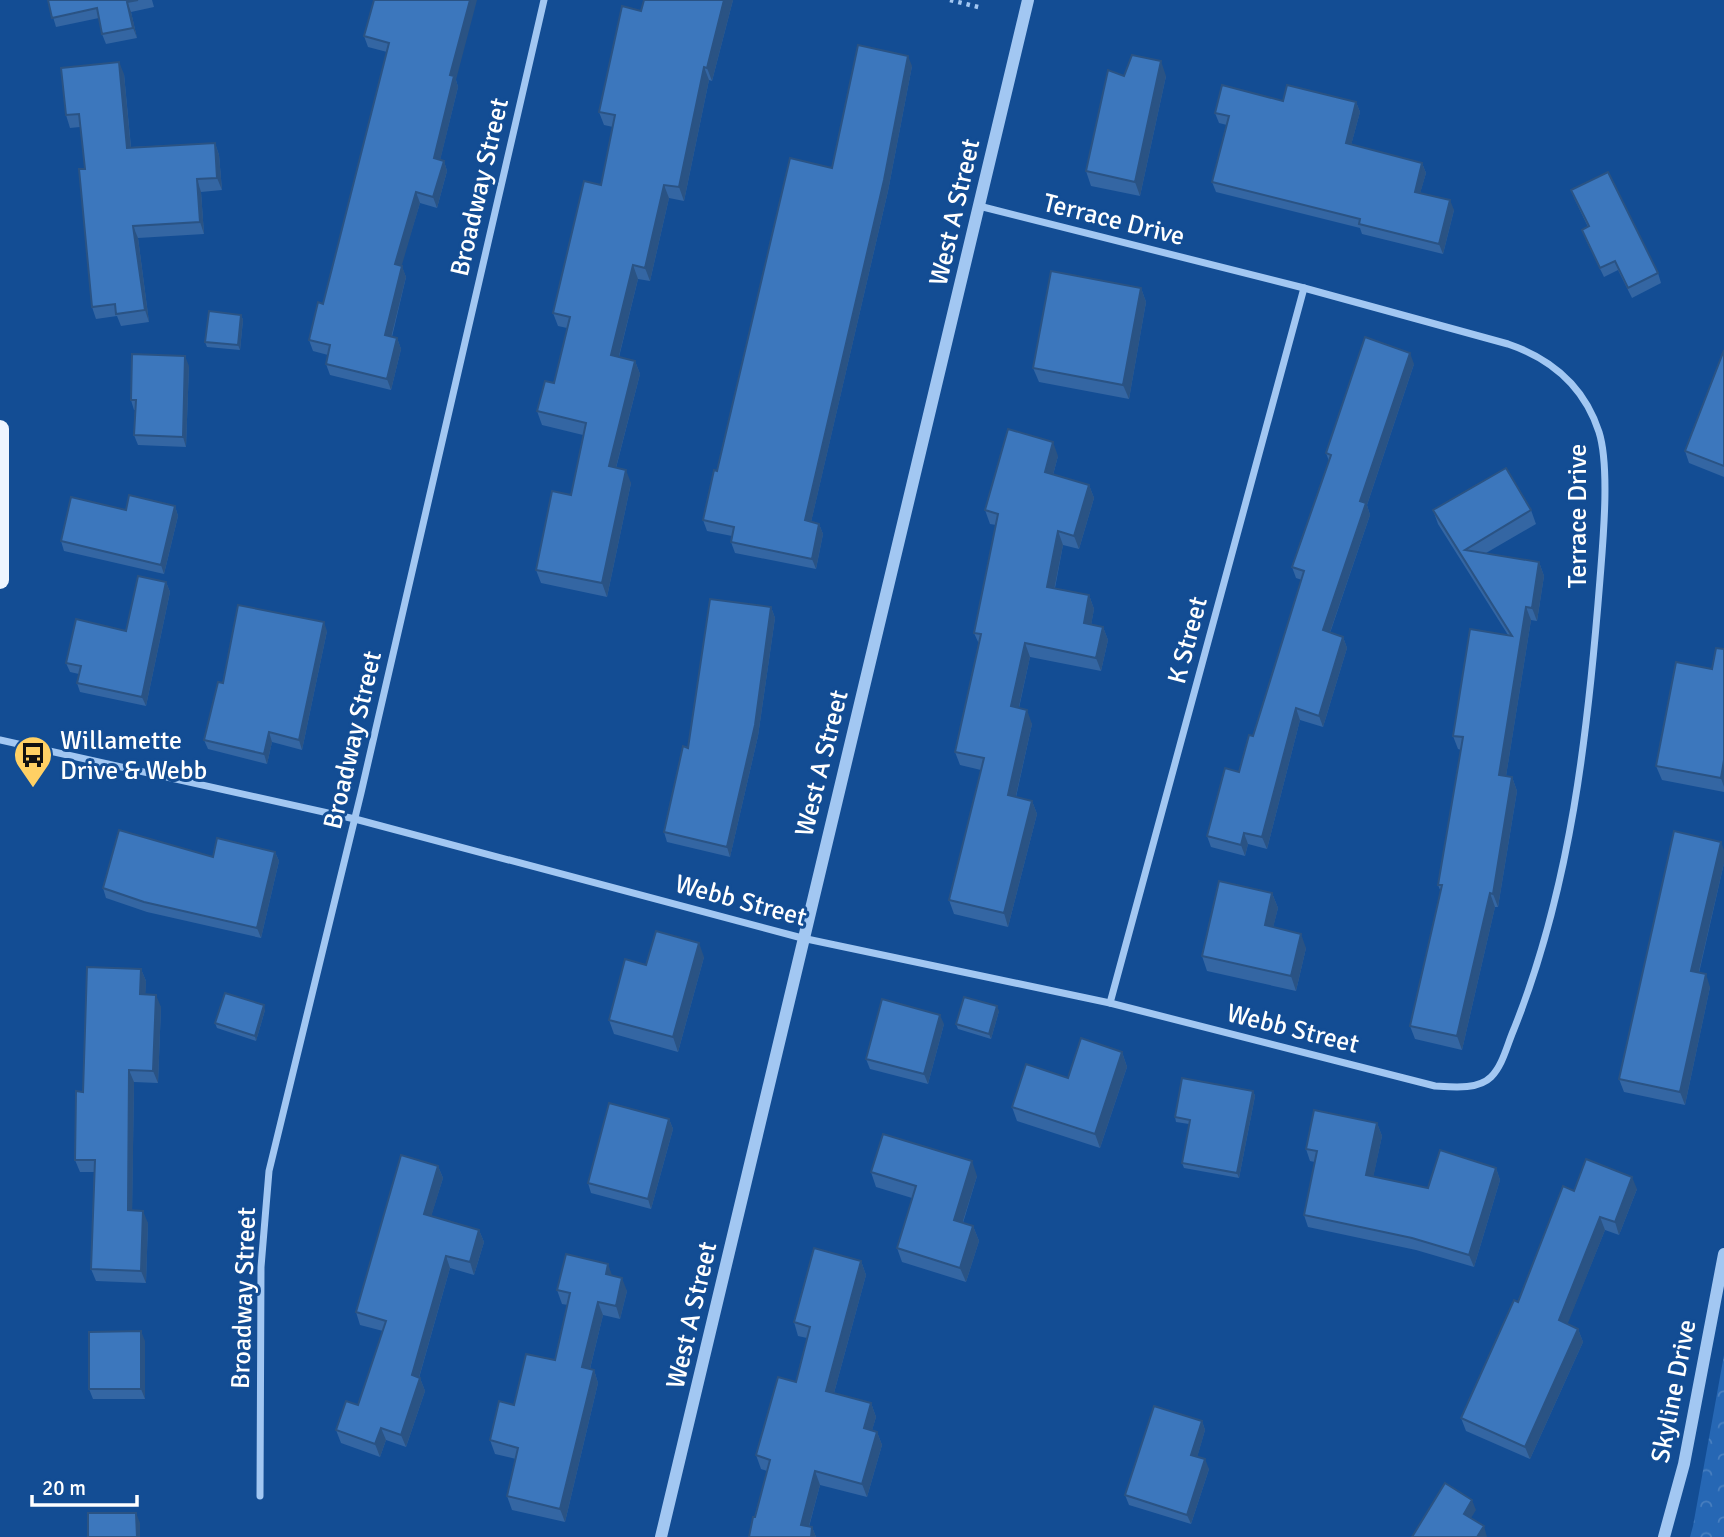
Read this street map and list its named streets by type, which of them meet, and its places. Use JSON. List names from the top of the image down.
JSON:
{
  "streets": {
    "street": [
      "Broadway Street",
      "West A Street",
      "Terrace Drive",
      "K Street",
      "Webb Street",
      "Skyline Drive"
    ]
  },
  "crossings": [
    ["Broadway Street", "Webb Street"],
    ["West A Street", "Terrace Drive"],
    ["West A Street", "Webb Street"],
    ["Terrace Drive", "K Street"],
    ["Terrace Drive", "Webb Street"],
    ["K Street", "Webb Street"]
  ],
  "places": {
    "bus stop": ["Willamette Drive & Webb"]
  },
  "scale_bar": "20 m"
}
